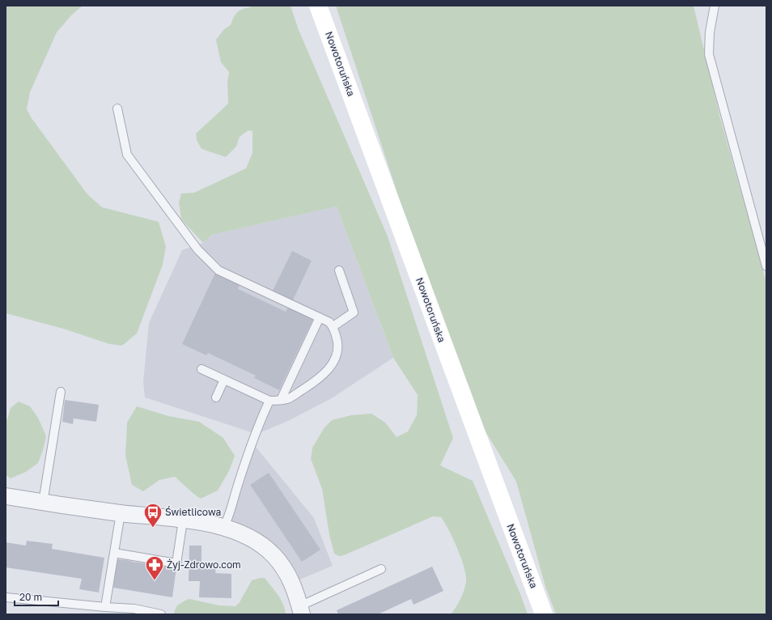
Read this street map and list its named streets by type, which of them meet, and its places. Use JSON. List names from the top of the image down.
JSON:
{
  "streets": {
    "main road": ["Nowotoruńska"]
  },
  "places": {
    "bus stop": ["Świetlicowa"],
    "pharmacy": ["Żyj-Zdrowo.com"]
  },
  "scale_bar": "20 m"
}
